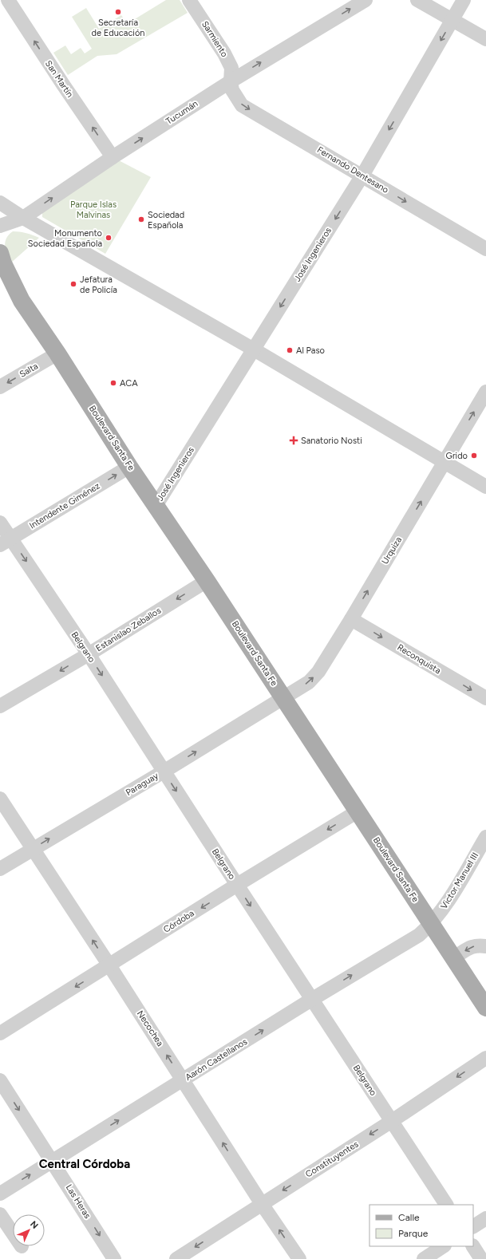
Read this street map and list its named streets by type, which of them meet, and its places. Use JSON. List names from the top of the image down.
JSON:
{
  "streets": {
    "main road": ["Boulevard Santa Fe"],
    "street": [
      "Sarmiento",
      "San Martín",
      "Tucumán",
      "Fernando Dentesano",
      "José Ingenieros",
      "Salta",
      "Intendente Giménez",
      "Urquiza",
      "Estanislao Zeballos",
      "Belgrano",
      "Reconquista",
      "Paraguay",
      "Victor Manuel III",
      "Córdoba",
      "Necochea",
      "Aarón Castellanos",
      "Constituyentes",
      "Las Heras"
    ]
  },
  "crossings": [
    ["Sarmiento", "Tucumán"],
    ["Sarmiento", "Fernando Dentesano"],
    ["San Martín", "Tucumán"],
    ["Tucumán", "Fernando Dentesano"],
    ["Fernando Dentesano", "José Ingenieros"],
    ["José Ingenieros", "Boulevard Santa Fe"],
    ["Salta", "Boulevard Santa Fe"],
    ["Boulevard Santa Fe", "Intendente Giménez"],
    ["Boulevard Santa Fe", "Urquiza"],
    ["Boulevard Santa Fe", "Estanislao Zeballos"],
    ["Boulevard Santa Fe", "Paraguay"],
    ["Boulevard Santa Fe", "Victor Manuel III"],
    ["Boulevard Santa Fe", "Córdoba"],
    ["Boulevard Santa Fe", "Aarón Castellanos"],
    ["Intendente Giménez", "Belgrano"],
    ["Urquiza", "Reconquista"],
    ["Urquiza", "Paraguay"],
    ["Estanislao Zeballos", "Belgrano"],
    ["Belgrano", "Paraguay"],
    ["Belgrano", "Córdoba"],
    ["Belgrano", "Aarón Castellanos"],
    ["Belgrano", "Constituyentes"],
    ["Paraguay", "Necochea"],
    ["Victor Manuel III", "Aarón Castellanos"],
    ["Córdoba", "Necochea"],
    ["Necochea", "Aarón Castellanos"],
    ["Necochea", "Constituyentes"],
    ["Aarón Castellanos", "Las Heras"]
  ],
  "one_way": [
    "San Martín",
    "Tucumán",
    "Fernando Dentesano",
    "José Ingenieros",
    "Salta",
    "Intendente Giménez",
    "Urquiza",
    "Estanislao Zeballos",
    "Belgrano",
    "Reconquista",
    "Paraguay",
    "Córdoba",
    "Necochea",
    "Aarón Castellanos",
    "Constituyentes",
    "Las Heras"
  ],
  "districts": ["Central Córdoba"],
  "parks": ["Parque Islas Malvinas"],
  "places": {
    "other": [
      "Secretaría de Educación",
      "Sociedad Española",
      "Monumento Sociedad Española",
      "Jefatura de Policía",
      "Al Paso",
      "ACA",
      "Grido"
    ],
    "health": ["Sanatorio Nosti"]
  },
  "legend": ["Calle", "Parque"],
  "north": "top right"
}
